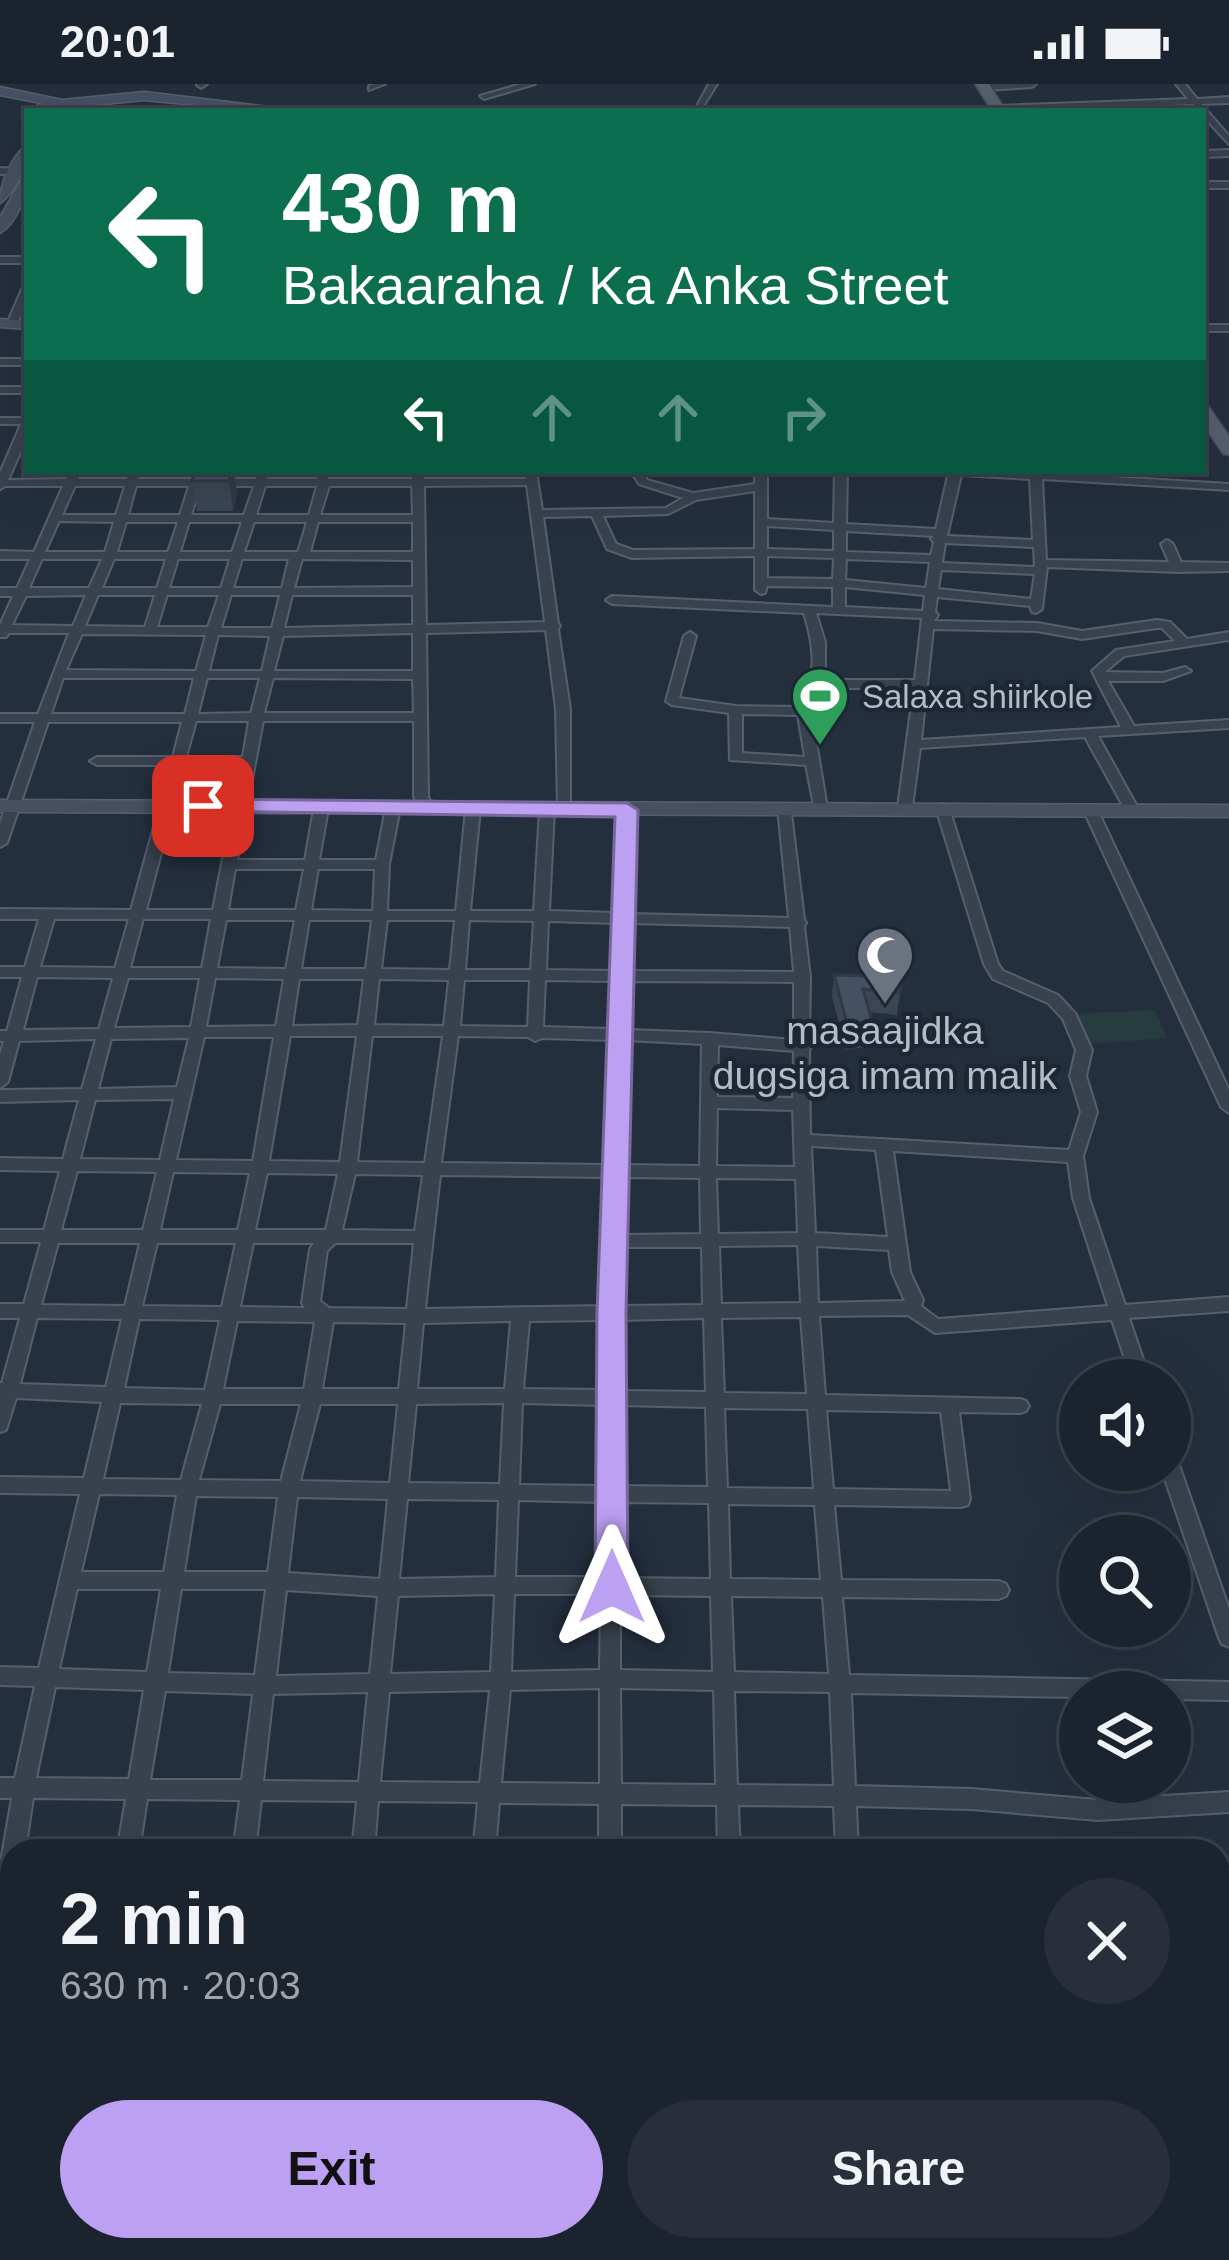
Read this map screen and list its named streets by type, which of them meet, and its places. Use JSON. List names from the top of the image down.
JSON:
{
  "places": {
    "sports": ["Salaxa shiirkole"],
    "mosque": ["masaajidka dugsiga imam malik"]
  },
  "page": {
    "status": "20:01",
    "turn": ["430 m", "Bakaaraha / Ka Anka Street"],
    "heading": ["2 min", "630 m · 20:03"],
    "buttons": ["Exit", "Share"]
  }
}
